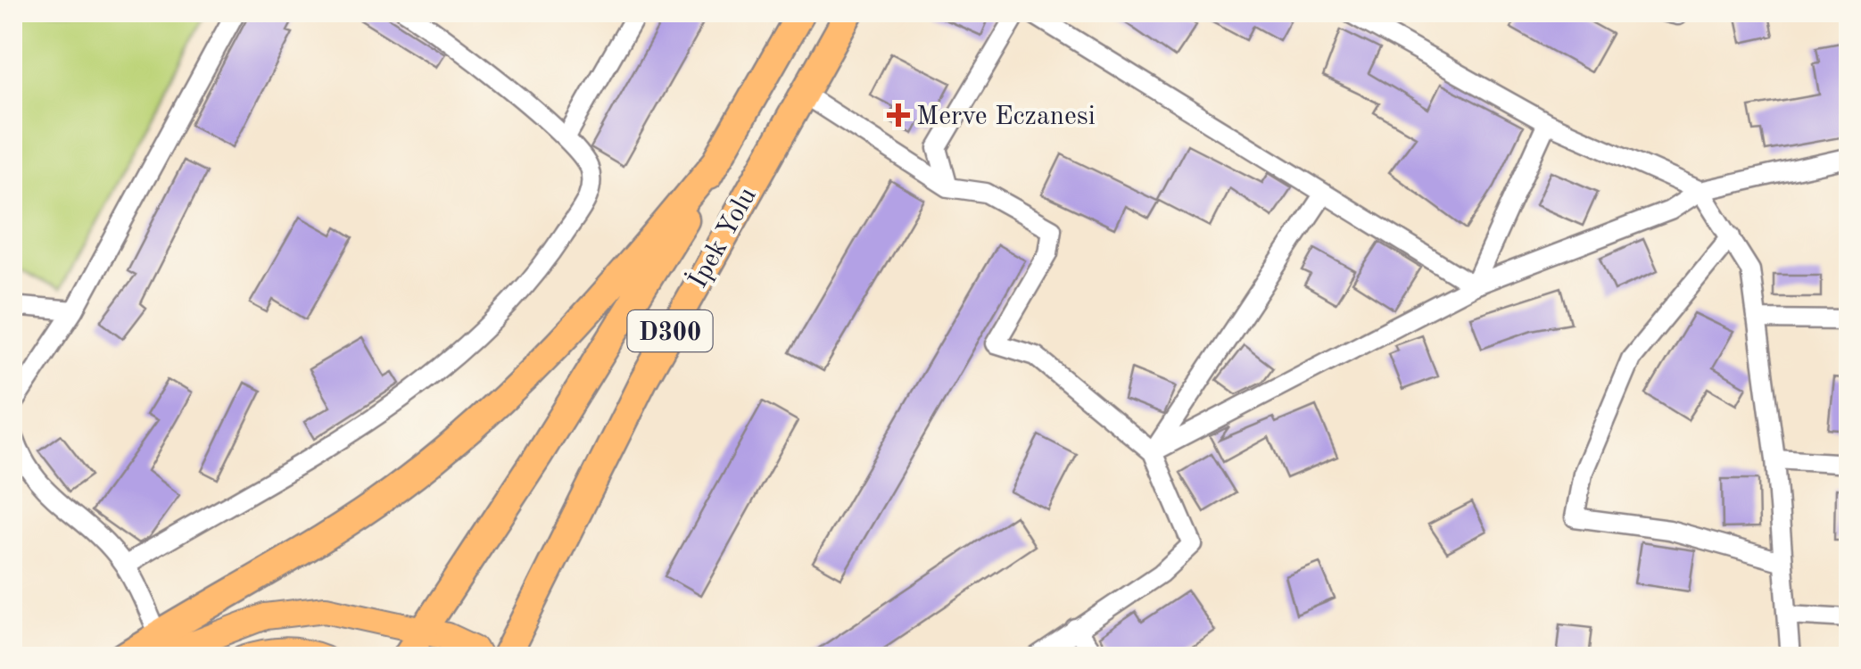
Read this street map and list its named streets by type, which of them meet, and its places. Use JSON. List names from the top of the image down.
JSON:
{
  "streets": {
    "highway": ["İpek Yolu", "D300"]
  },
  "places": {
    "health": ["Merve Eczanesi"]
  }
}
